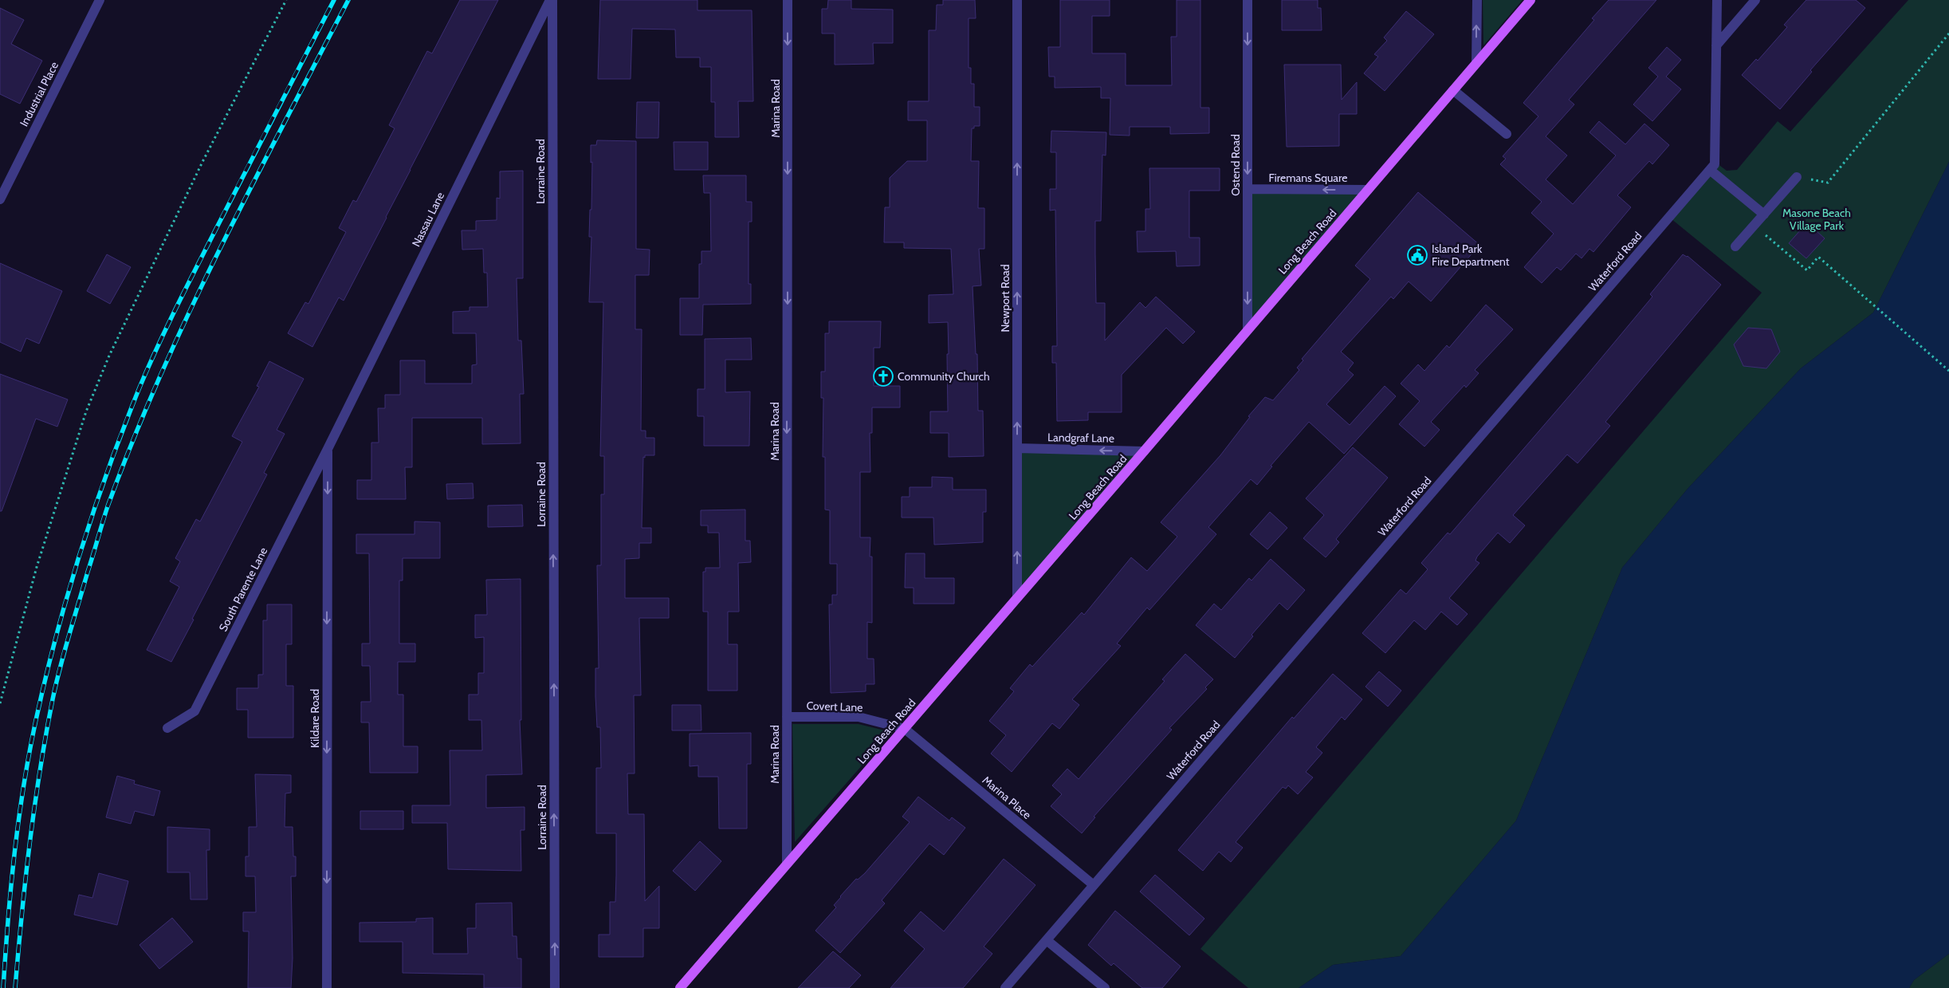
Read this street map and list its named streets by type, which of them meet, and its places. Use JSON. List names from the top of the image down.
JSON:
{
  "streets": {
    "main road": ["Long Beach Road"],
    "street": [
      "Industrial Place",
      "Marina Road",
      "Ostend Road",
      "Lorraine Road",
      "Firemans Square",
      "Nassau Lane",
      "Waterford Road",
      "Newport Road",
      "Landgraf Lane",
      "South Parente Lane",
      "Covert Lane",
      "Kildare Road",
      "Marina Place"
    ]
  },
  "crossings": [
    ["Marina Road", "Long Beach Road"],
    ["Marina Road", "Covert Lane"],
    ["Ostend Road", "Firemans Square"],
    ["Ostend Road", "Long Beach Road"],
    ["Lorraine Road", "Nassau Lane"],
    ["Firemans Square", "Long Beach Road"],
    ["Nassau Lane", "South Parente Lane"],
    ["Nassau Lane", "Kildare Road"],
    ["Long Beach Road", "Newport Road"],
    ["Long Beach Road", "Landgraf Lane"],
    ["Long Beach Road", "Covert Lane"],
    ["Long Beach Road", "Marina Place"],
    ["Waterford Road", "Marina Place"],
    ["Newport Road", "Landgraf Lane"],
    ["South Parente Lane", "Kildare Road"],
    ["Covert Lane", "Marina Place"]
  ],
  "one_way": [
    "Marina Road",
    "Ostend Road",
    "Lorraine Road",
    "Firemans Square",
    "Newport Road",
    "Landgraf Lane",
    "Kildare Road"
  ],
  "parks": ["Masone Beach Village Park"],
  "places": {
    "public building": ["Island Park Fire Department"],
    "church": ["Community Church"]
  }
}
